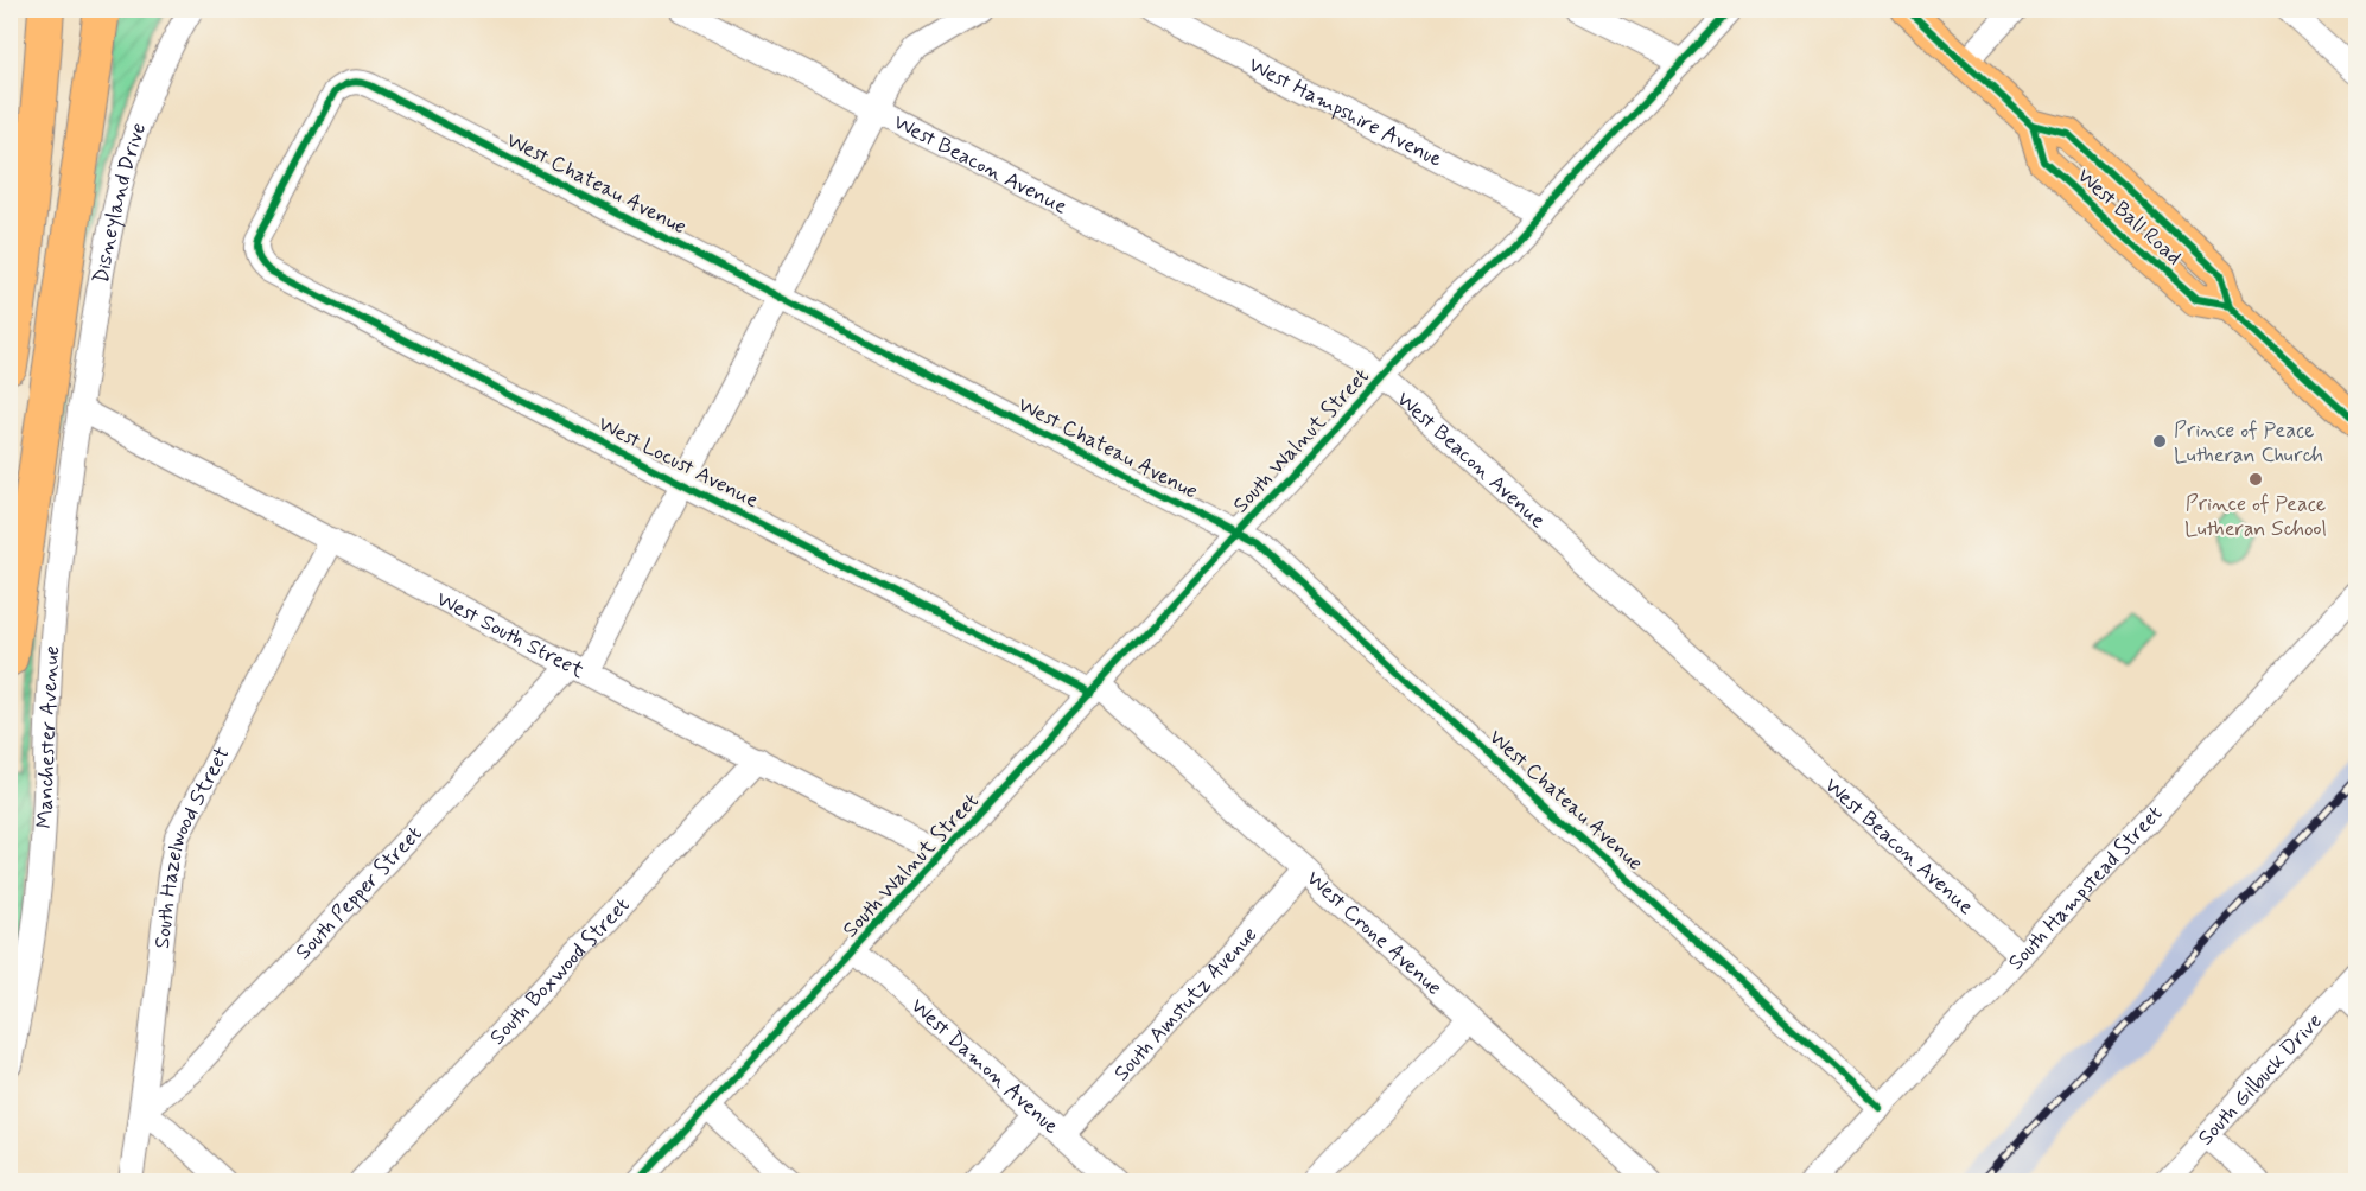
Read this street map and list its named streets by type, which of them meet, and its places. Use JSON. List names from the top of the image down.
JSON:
{
  "streets": {
    "main road": ["West Ball Road"],
    "street": [
      "West Hampshire Avenue",
      "West Beacon Avenue",
      "West Chateau Avenue",
      "Disneyland Drive",
      "South Walnut Street",
      "West Locust Avenue",
      "West South Street",
      "Manchester Avenue",
      "South Hazelwood Street",
      "South Hampstead Street",
      "South Pepper Street",
      "West Crone Avenue",
      "South Boxwood Street",
      "South Amstutz Avenue",
      "West Damon Avenue",
      "South Gilbuck Drive"
    ]
  },
  "crossings": [
    ["West Hampshire Avenue", "South Walnut Street"],
    ["West Beacon Avenue", "South Walnut Street"],
    ["West Beacon Avenue", "South Hampstead Street"],
    ["West Beacon Avenue", "South Pepper Street"],
    ["West Chateau Avenue", "South Walnut Street"],
    ["West Chateau Avenue", "West Locust Avenue"],
    ["West Chateau Avenue", "South Hampstead Street"],
    ["West Chateau Avenue", "South Pepper Street"],
    ["Disneyland Drive", "West South Street"],
    ["Disneyland Drive", "Manchester Avenue"],
    ["South Walnut Street", "West Locust Avenue"],
    ["South Walnut Street", "West South Street"],
    ["South Walnut Street", "West Crone Avenue"],
    ["South Walnut Street", "West Damon Avenue"],
    ["West Locust Avenue", "South Pepper Street"],
    ["West Locust Avenue", "West Crone Avenue"],
    ["West South Street", "Manchester Avenue"],
    ["West South Street", "South Hazelwood Street"],
    ["West South Street", "South Pepper Street"],
    ["West South Street", "South Boxwood Street"],
    ["South Hazelwood Street", "South Pepper Street"],
    ["West Crone Avenue", "South Amstutz Avenue"],
    ["South Amstutz Avenue", "West Damon Avenue"]
  ],
  "places": ["Prince of Peace Lutheran Church", "Prince of Peace Lutheran School"]
}
